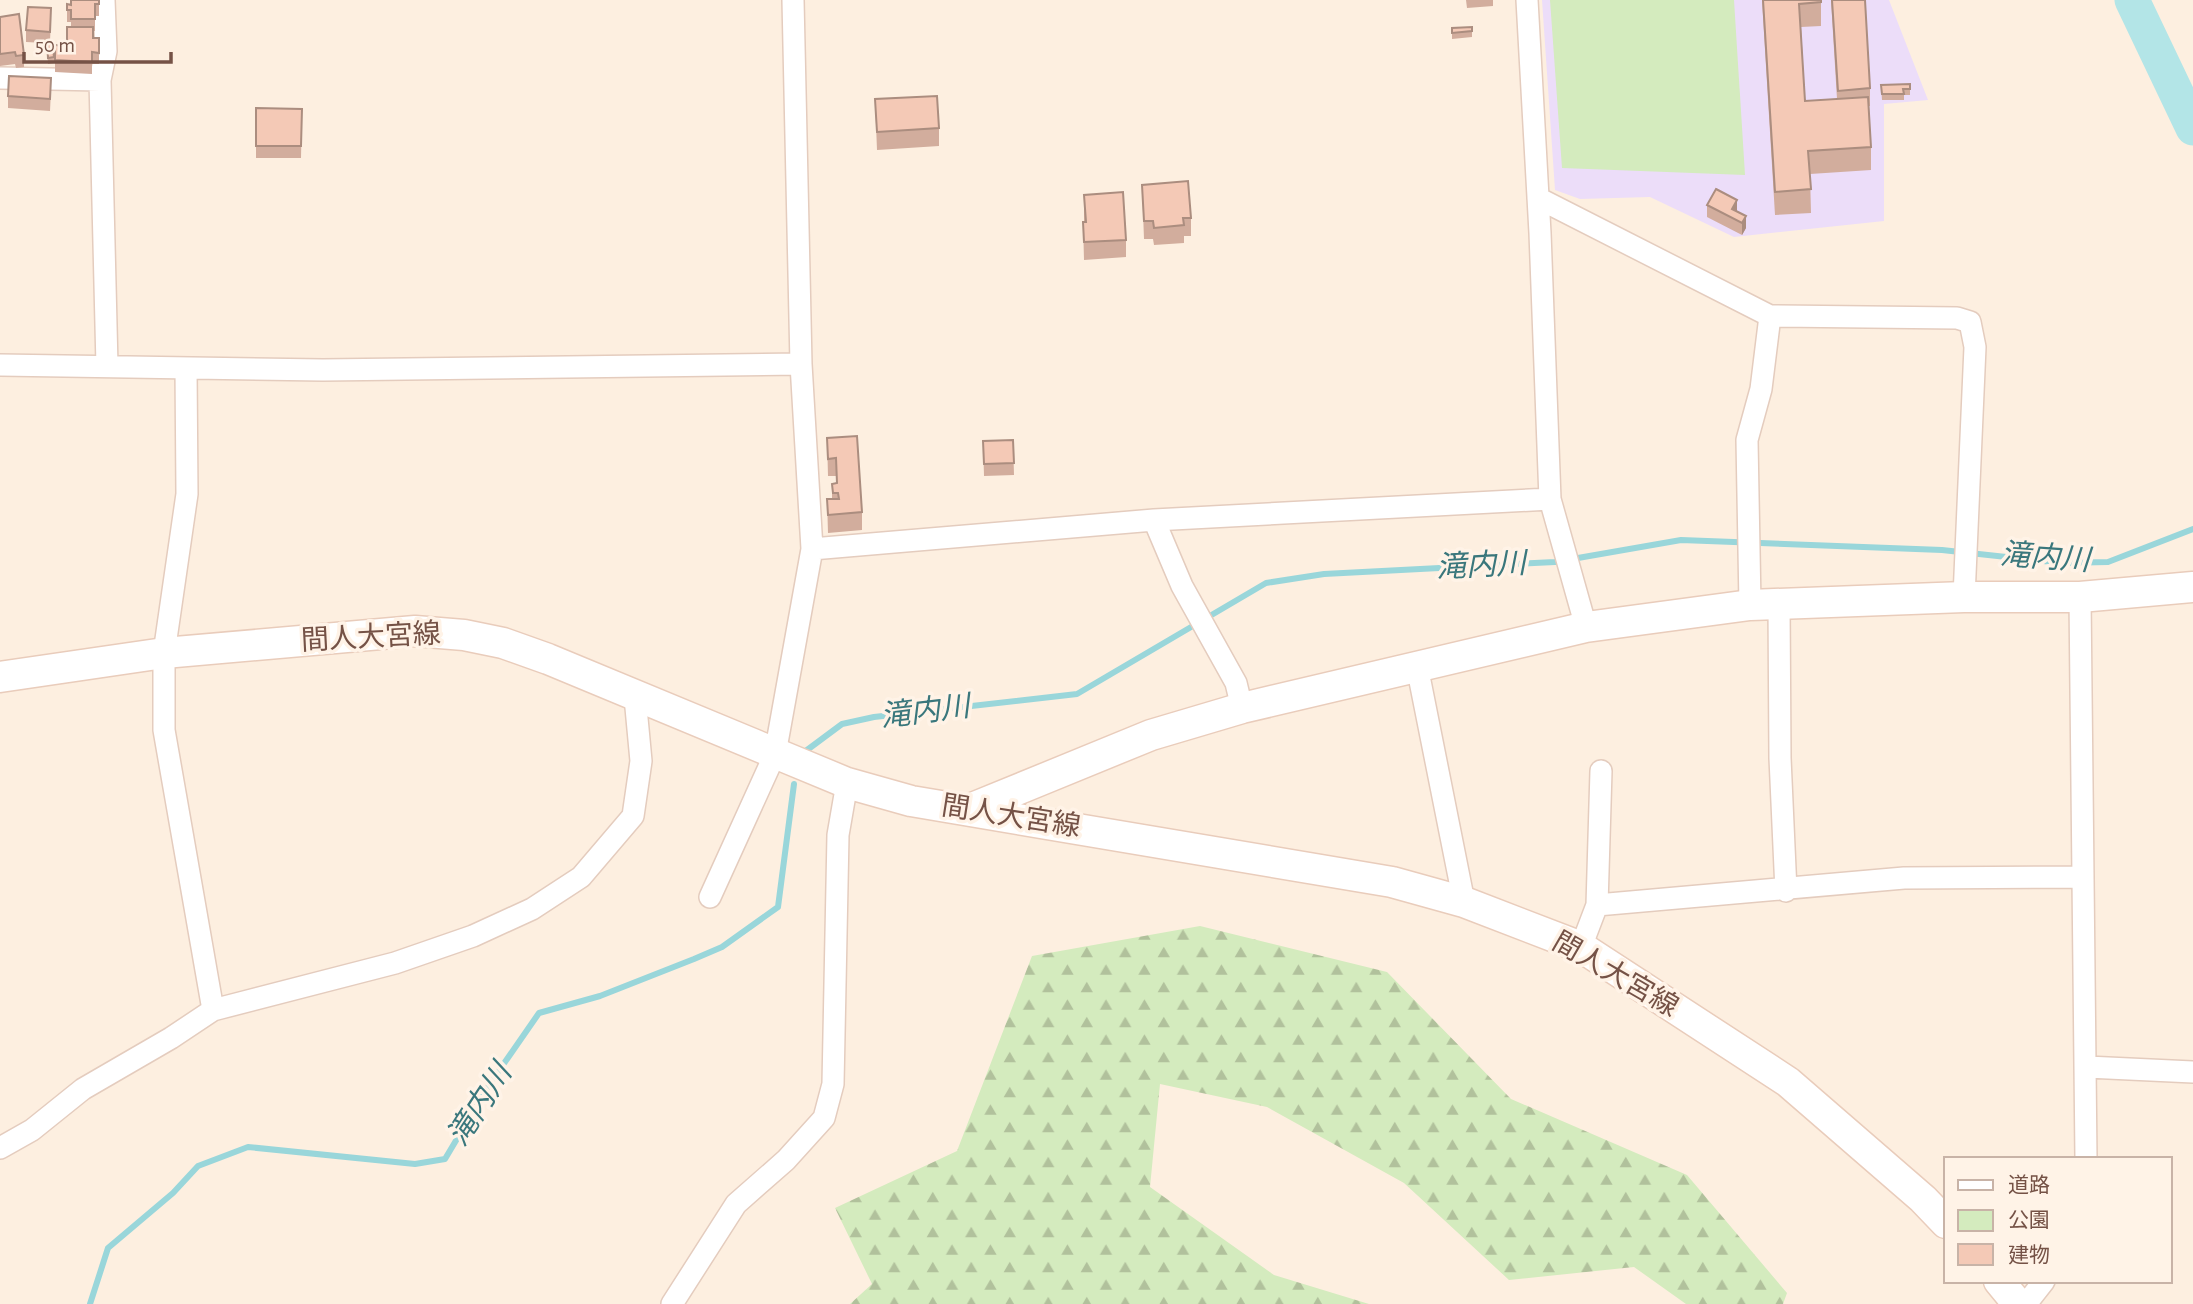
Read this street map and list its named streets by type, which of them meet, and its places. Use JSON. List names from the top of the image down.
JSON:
{
  "streets": {
    "main road": ["間人大宮線"]
  },
  "water": ["滝内川"],
  "legend": ["道路", "公園", "建物"],
  "scale_bar": "50 m"
}
